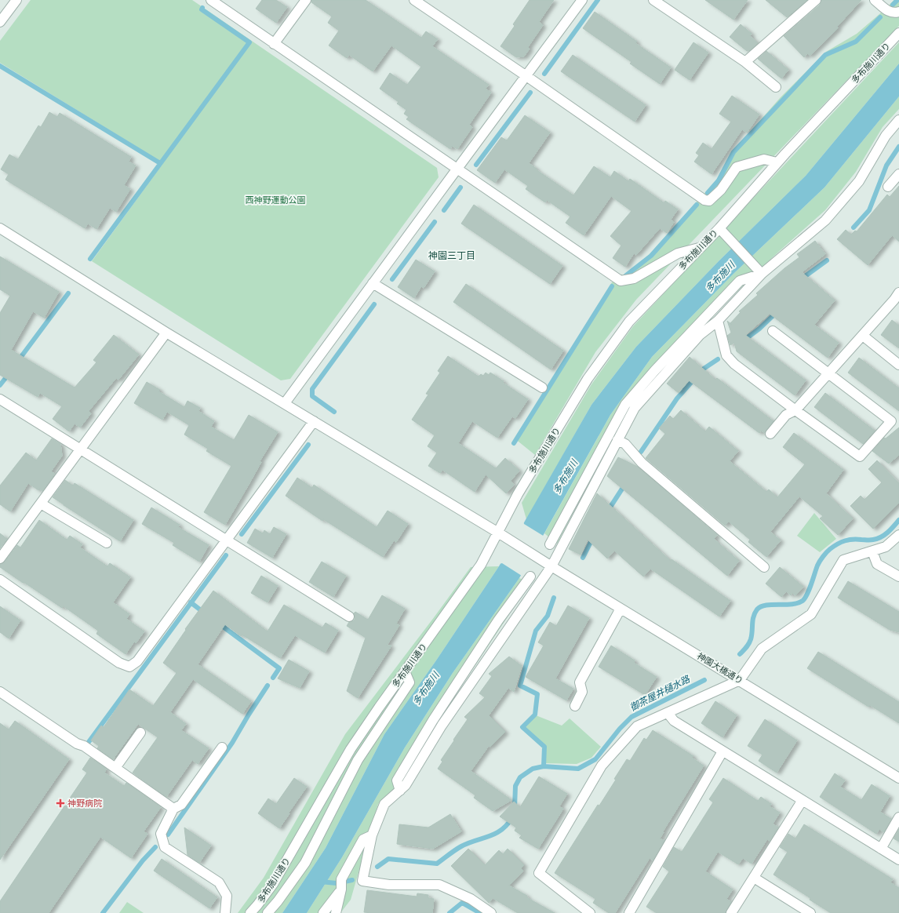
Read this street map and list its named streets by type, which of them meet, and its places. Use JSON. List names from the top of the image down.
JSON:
{
  "streets": {
    "street": ["多布施川通り", "神園大橋通り"]
  },
  "crossings": [
    ["多布施川通り", "神園大橋通り"]
  ],
  "districts": ["神園三丁目"],
  "water": ["多布施川", "御茶屋井樋水路"],
  "parks": ["西神野運動公園"],
  "places": {
    "health": ["神野病院"]
  }
}
